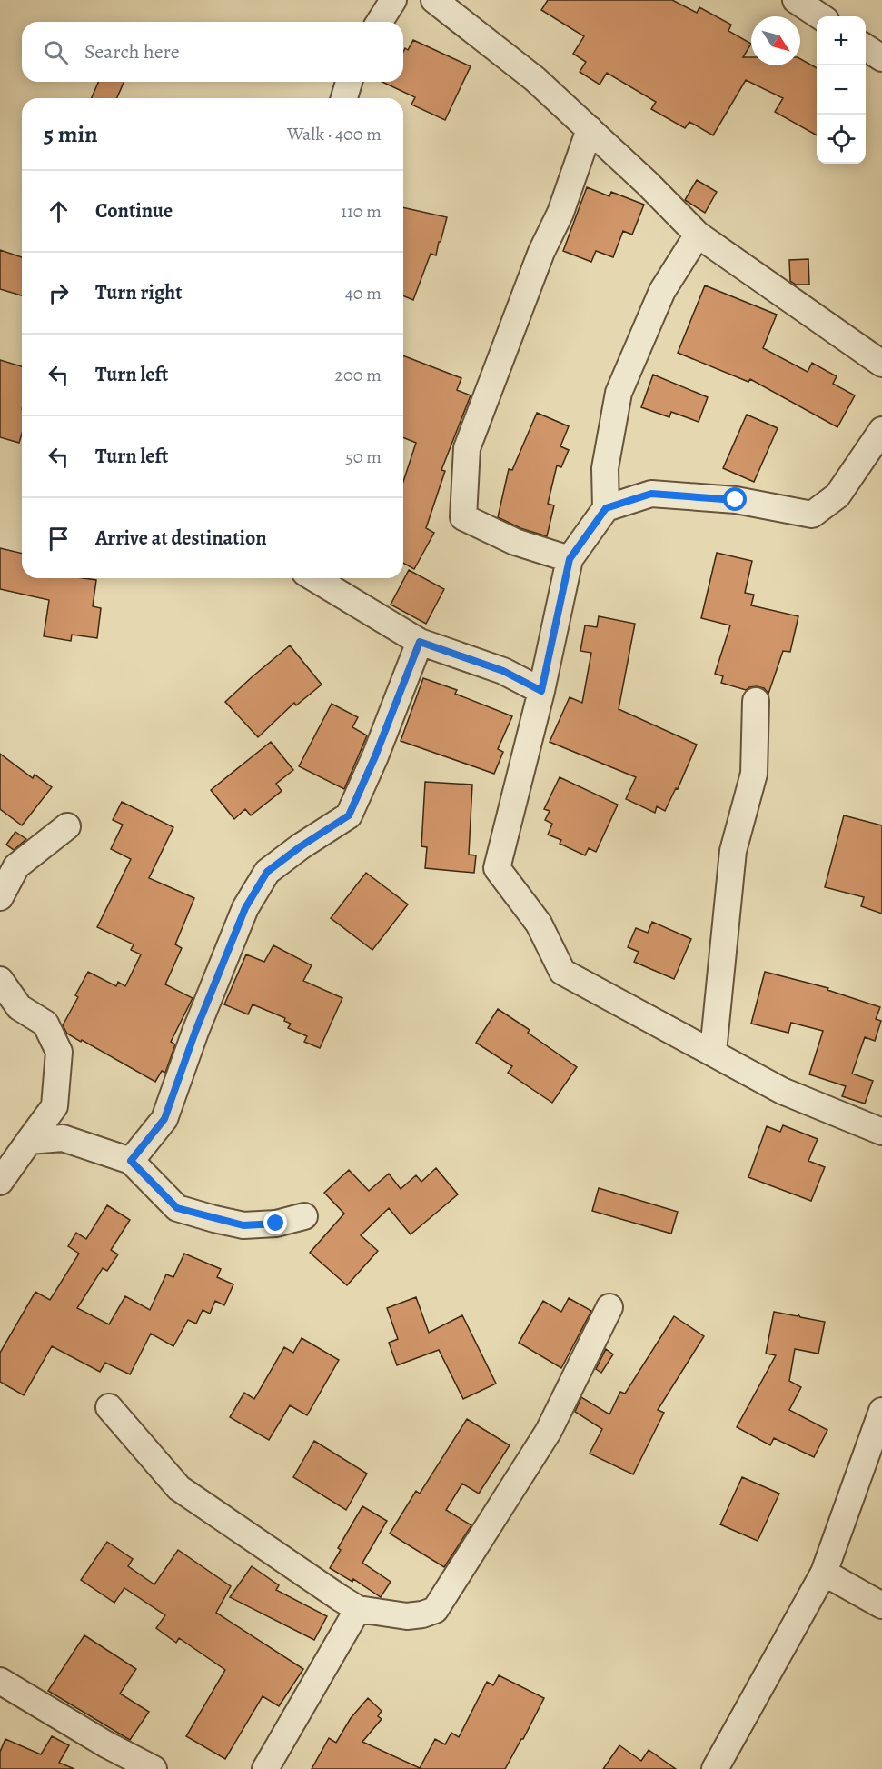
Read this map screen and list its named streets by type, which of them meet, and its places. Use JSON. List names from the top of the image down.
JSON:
{
  "north": "bottom right",
  "page": {
    "map_buttons": ["+", "−"],
    "search": "Search here",
    "heading": ["5 min", "Walk · 400 m"],
    "list": [
      ["Continue", "110 m"],
      ["Turn right", "40 m"],
      ["Turn left", "200 m"],
      ["Turn left", "50 m"],
      "Arrive at destination"
    ]
  }
}
